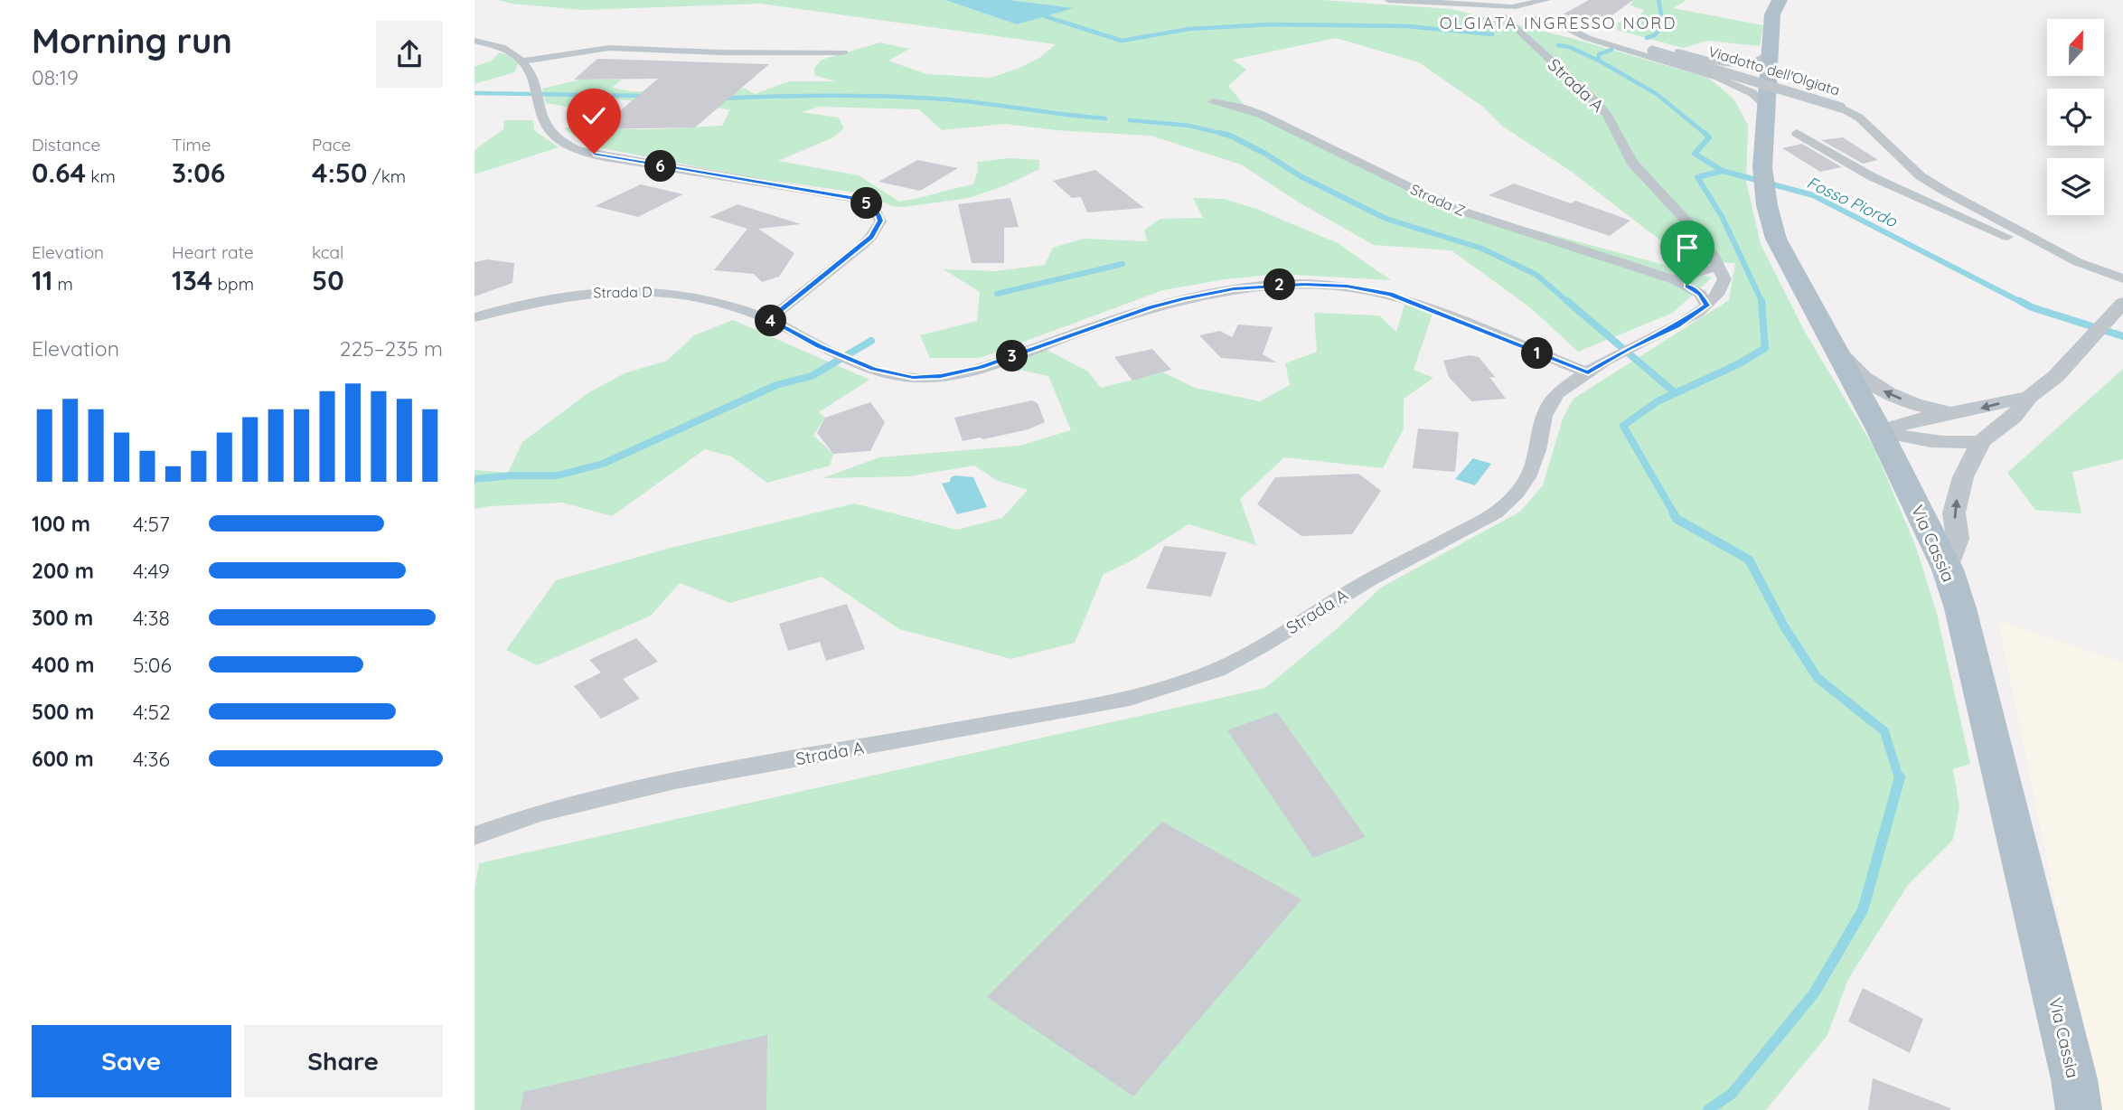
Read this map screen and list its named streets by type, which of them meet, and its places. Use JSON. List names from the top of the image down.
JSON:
{
  "streets": {
    "main road": ["Via Cassia"],
    "street": [
      "Viadotto dell'Olgiata",
      "Strada A",
      "Strada Z",
      "Strada D"
    ]
  },
  "crossings": [
    ["Strada A", "Strada Z"],
    ["Strada A", "Strada D"]
  ],
  "districts": ["OLGIATA INGRESSO NORD"],
  "water": ["Fosso Piordo"],
  "north": "top",
  "page": {
    "heading": ["Morning run", "08:19"],
    "stats": [
      ["Distance", "0.64 km"],
      ["Time", "3:06"],
      ["Pace", "4:50 /km"],
      ["Elevation", "11 m"],
      ["Heart rate", "134 bpm"],
      ["kcal", "50"]
    ],
    "pins": [
      "6",
      "5",
      "2",
      "4",
      "1",
      "3"
    ],
    "chart": ["Elevation", "225–235 m"],
    "list": [
      {
        "name": "100 m",
        "note": "4:57"
      },
      {
        "name": "200 m",
        "note": "4:49"
      },
      {
        "name": "300 m",
        "note": "4:38"
      },
      {
        "name": "400 m",
        "note": "5:06"
      },
      {
        "name": "500 m",
        "note": "4:52"
      },
      {
        "name": "600 m",
        "note": "4:36"
      }
    ],
    "buttons": ["Save", "Share"]
  }
}
